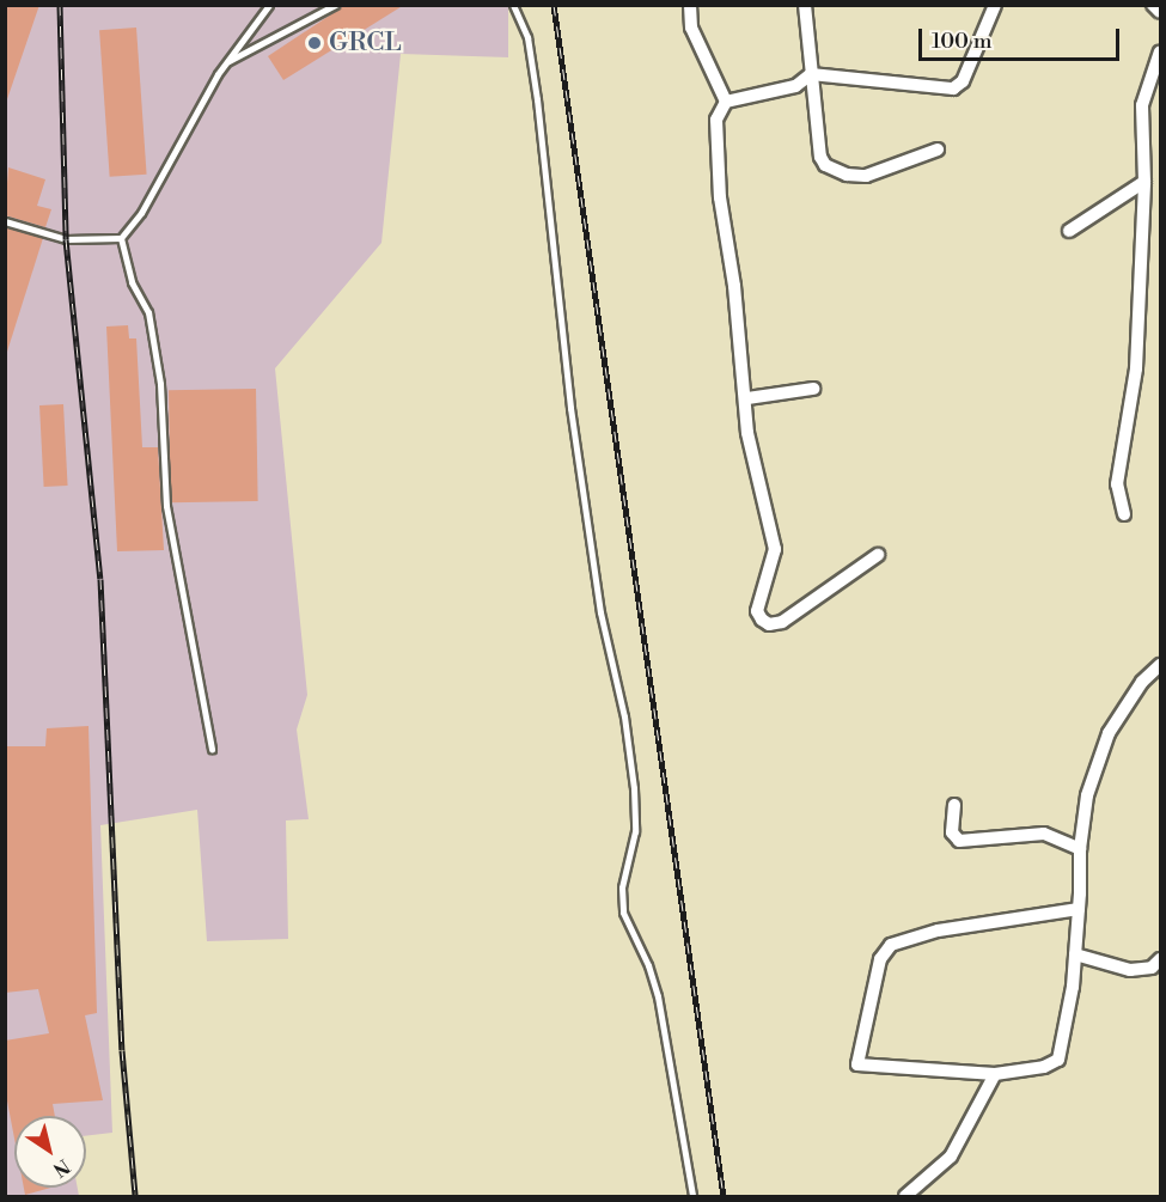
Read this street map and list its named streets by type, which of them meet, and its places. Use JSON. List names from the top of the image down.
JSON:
{
  "places": ["GRCL"],
  "scale_bar": "100 m",
  "north": "bottom right"
}
